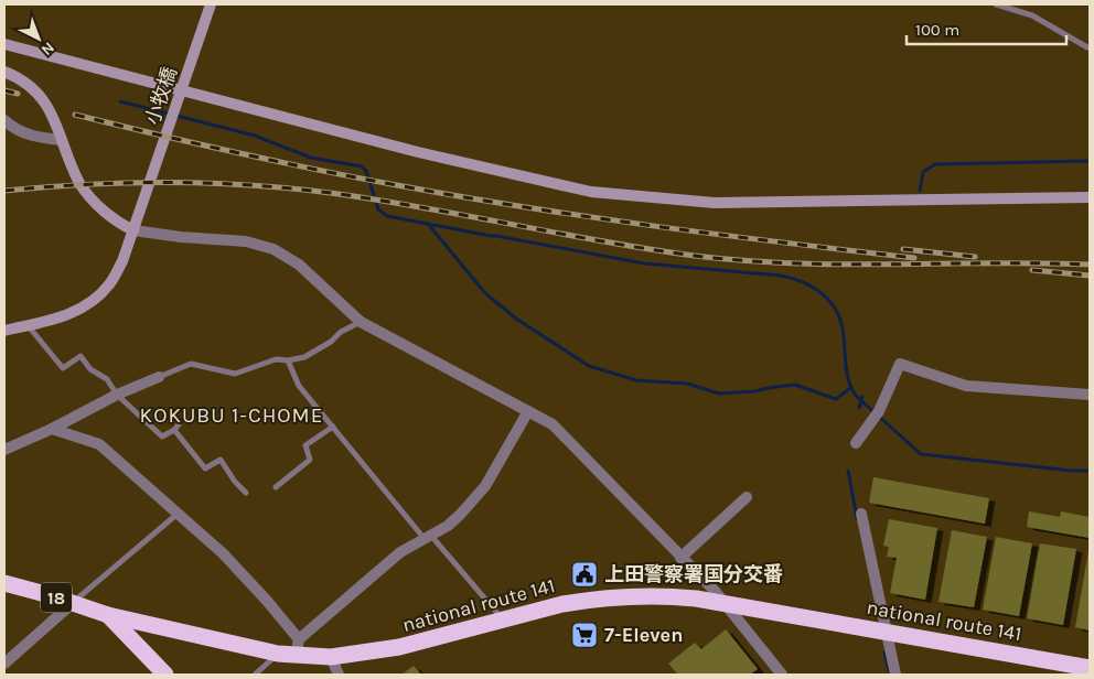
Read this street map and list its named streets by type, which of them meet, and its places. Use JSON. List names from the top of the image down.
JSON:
{
  "streets": {
    "highway": ["18", "national route 141"],
    "street": ["小牧橋"]
  },
  "crossings": [
    ["18", "national route 141"]
  ],
  "districts": ["KOKUBU 1-CHOME"],
  "places": {
    "public building": ["上田警察署国分交番"],
    "supermarket": ["7-Eleven"]
  },
  "scale_bar": "100 m",
  "north": "bottom right"
}
